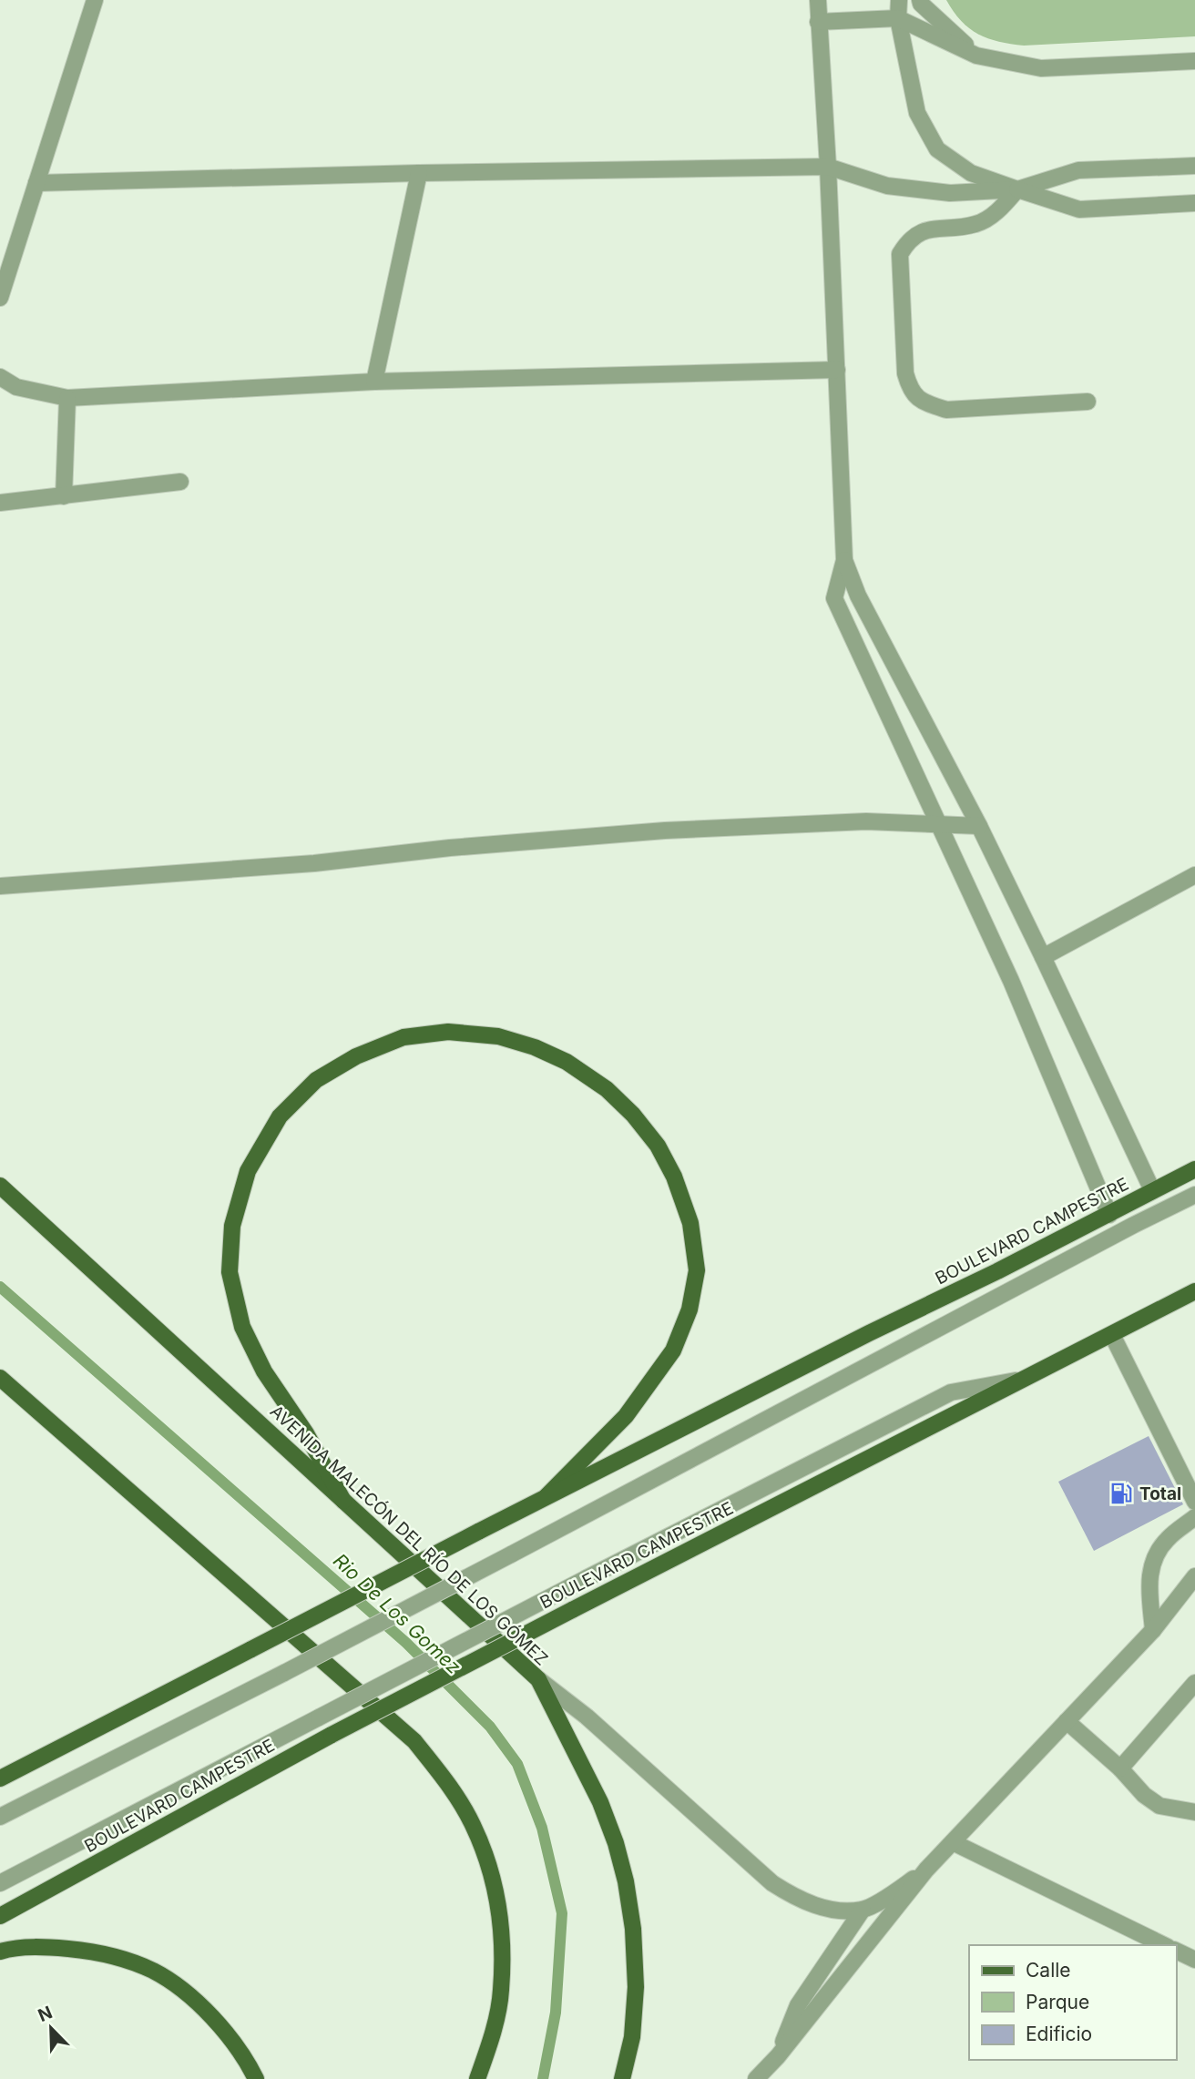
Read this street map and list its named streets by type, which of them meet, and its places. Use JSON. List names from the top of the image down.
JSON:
{
  "streets": {
    "main road": ["BOULEVARD CAMPESTRE", "AVENIDA MALECÓN DEL RÍO DE LOS GÓMEZ"]
  },
  "water": ["Rio De Los Gomez"],
  "places": {
    "fuel station": ["Total"]
  },
  "legend": ["Calle", "Parque", "Edificio"],
  "north": "top left"
}
